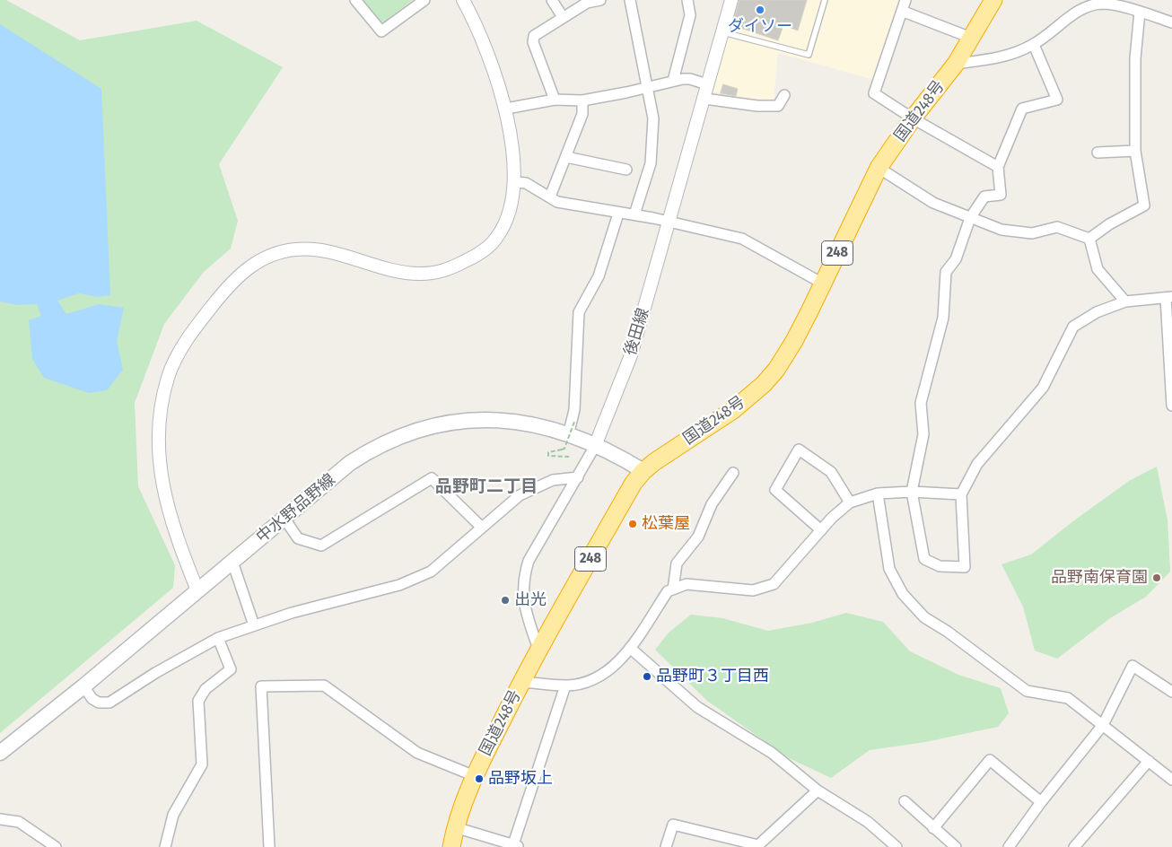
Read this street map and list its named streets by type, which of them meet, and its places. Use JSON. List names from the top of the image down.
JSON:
{
  "streets": {
    "highway": ["国道248号", "248"],
    "main road": ["中水野品野線"],
    "street": ["後田線"]
  },
  "crossings": [
    ["国道248号", "後田線"],
    ["国道248号", "中水野品野線"],
    ["後田線", "中水野品野線"]
  ],
  "districts": ["品野町二丁目"],
  "places": [
    "ダイソー",
    "松葉屋",
    "品野南保育園",
    "出光",
    "品野町３丁目西",
    "品野坂上"
  ]
}
